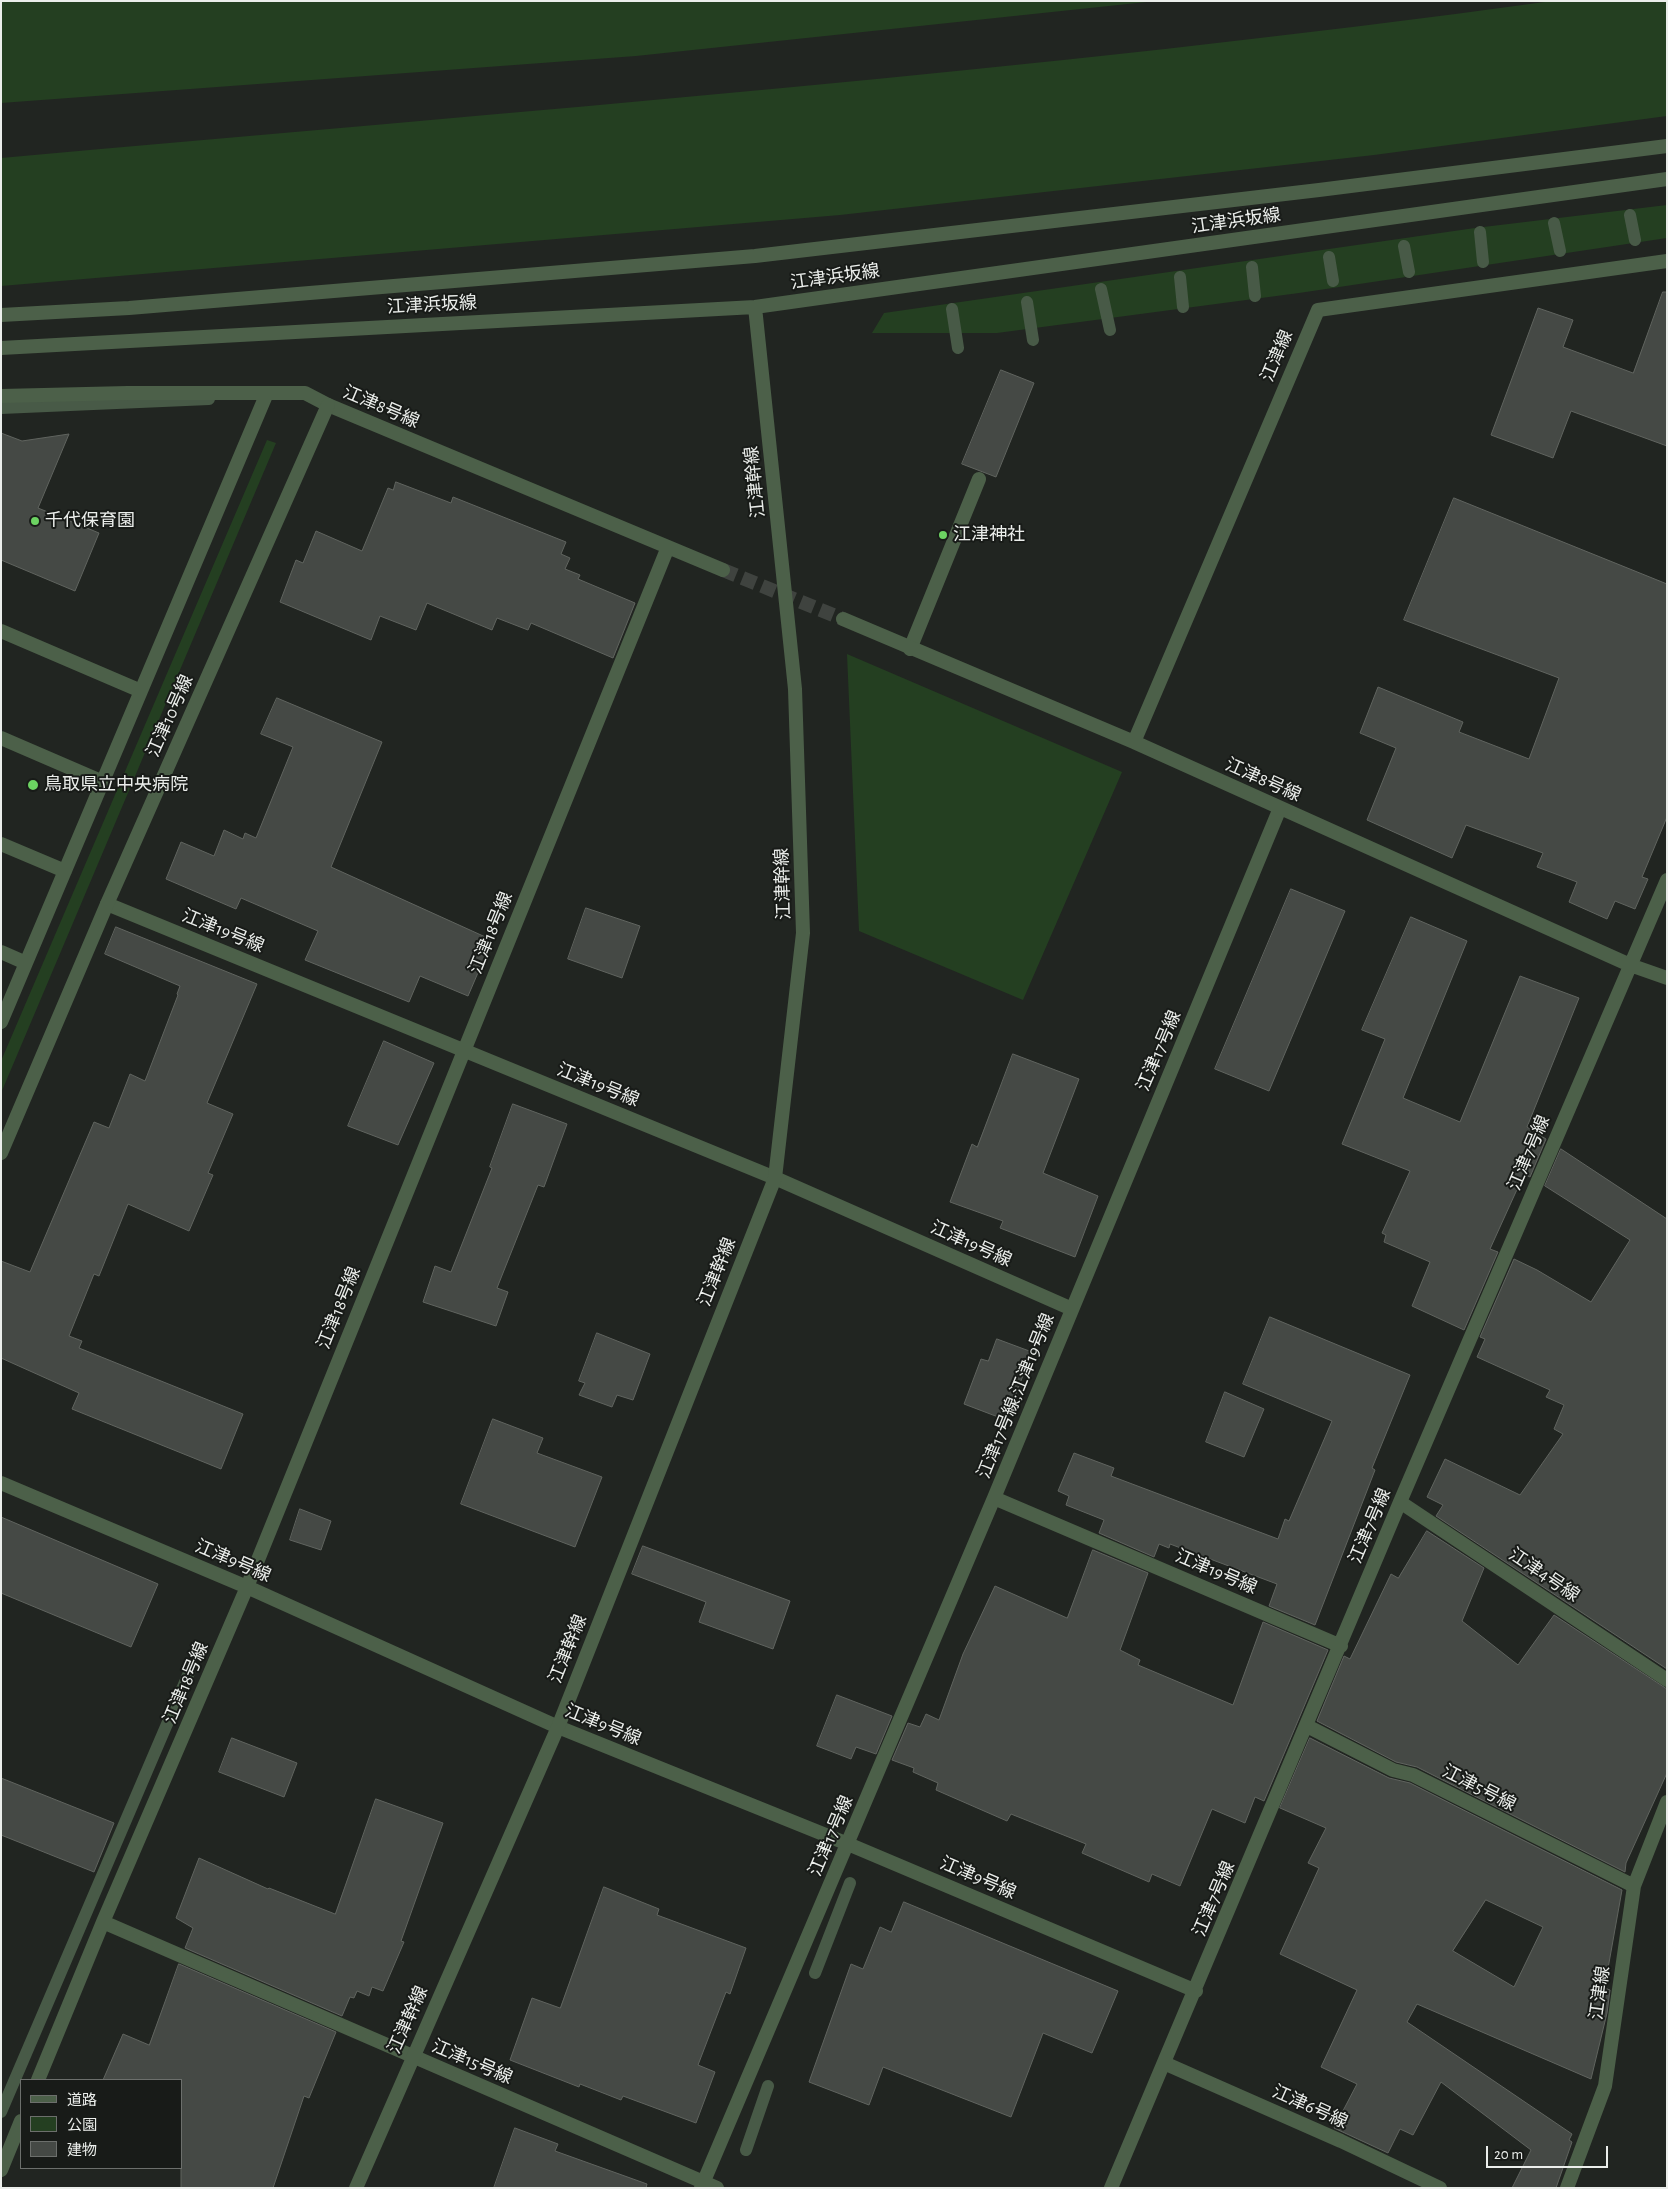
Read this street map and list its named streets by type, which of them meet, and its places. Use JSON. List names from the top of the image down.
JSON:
{
  "streets": {
    "street": [
      "江津浜坂線",
      "江津線",
      "江津8号線",
      "江津幹線",
      "江津10号線",
      "江津19号線",
      "江津18号線",
      "江津17号線",
      "江津7号線",
      "江津17号線;江津19号線",
      "江津9号線",
      "江津4号線",
      "江津5号線",
      "江津15号線",
      "江津6号線"
    ]
  },
  "crossings": [
    ["江津浜坂線", "江津幹線"],
    ["江津線", "江津8号線"],
    ["江津線", "江津5号線"],
    ["江津8号線", "江津10号線"],
    ["江津8号線", "江津18号線"],
    ["江津8号線", "江津17号線"],
    ["江津8号線", "江津7号線"],
    ["江津幹線", "江津19号線"],
    ["江津幹線", "江津9号線"],
    ["江津幹線", "江津15号線"],
    ["江津10号線", "江津19号線"],
    ["江津19号線", "江津18号線"],
    ["江津19号線", "江津17号線"],
    ["江津19号線", "江津7号線"],
    ["江津19号線", "江津17号線;江津19号線"],
    ["江津18号線", "江津9号線"],
    ["江津18号線", "江津15号線"],
    ["江津17号線", "江津17号線;江津19号線"],
    ["江津17号線", "江津9号線"],
    ["江津17号線", "江津15号線"],
    ["江津7号線", "江津9号線"],
    ["江津7号線", "江津4号線"],
    ["江津7号線", "江津5号線"],
    ["江津7号線", "江津6号線"]
  ],
  "places": ["千代保育園", "江津神社", "鳥取県立中央病院"],
  "legend": ["道路", "公園", "建物"],
  "scale_bar": "20 m"
}
